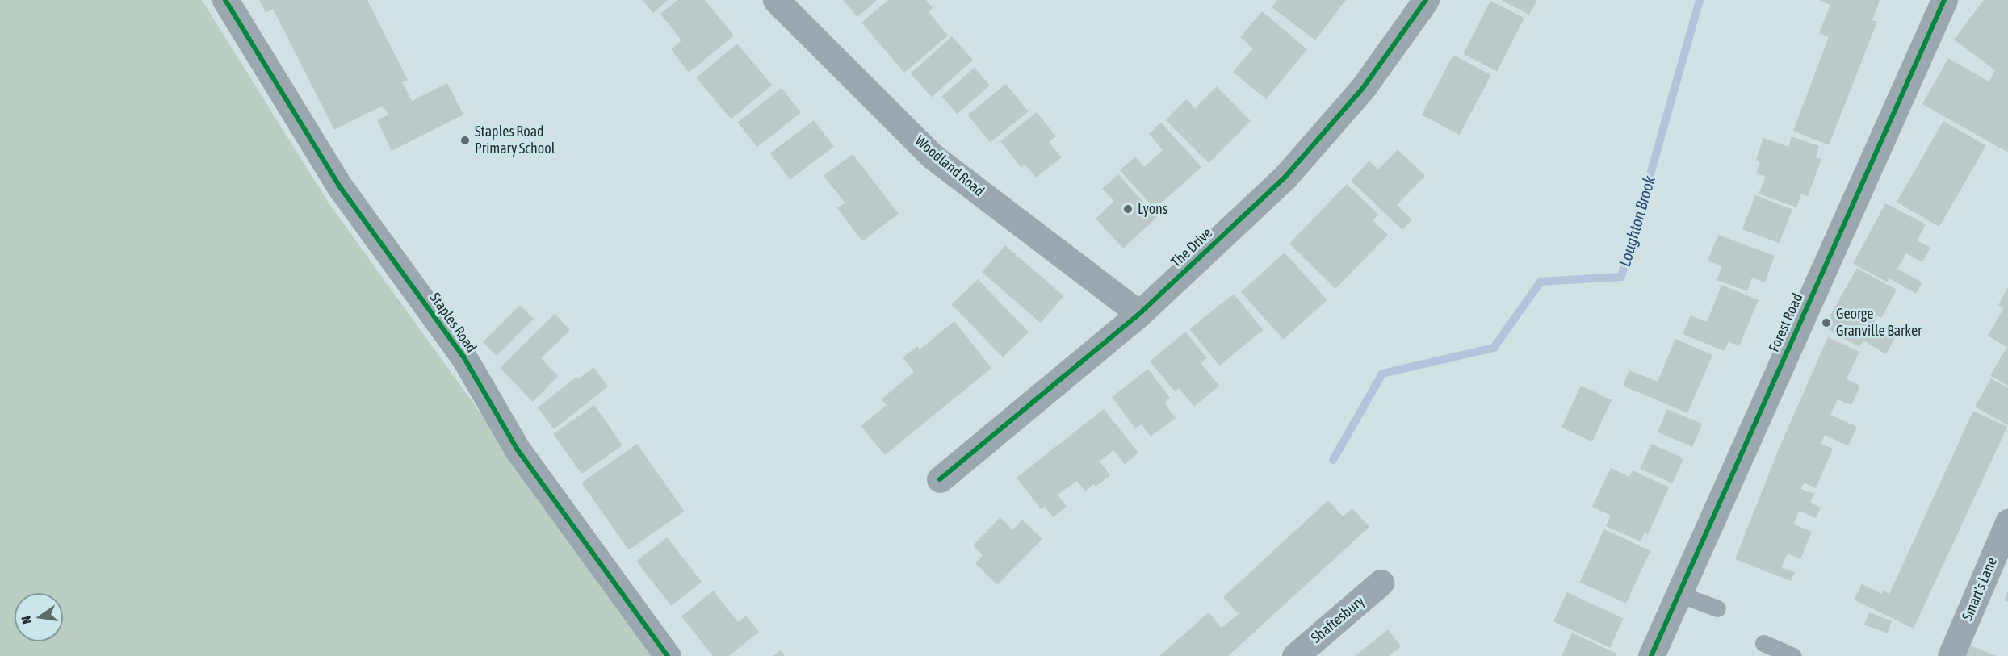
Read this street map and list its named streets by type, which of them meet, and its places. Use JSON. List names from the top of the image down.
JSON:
{
  "streets": {
    "street": [
      "Woodland Road",
      "The Drive",
      "Staples Road",
      "Forest Road",
      "Smart's Lane",
      "Shaftesbury"
    ]
  },
  "crossings": [
    ["Woodland Road", "The Drive"]
  ],
  "water": ["Loughton Brook"],
  "places": ["Staples Road Primary School", "Lyons", "George Granville Barker"],
  "north": "left"
}
